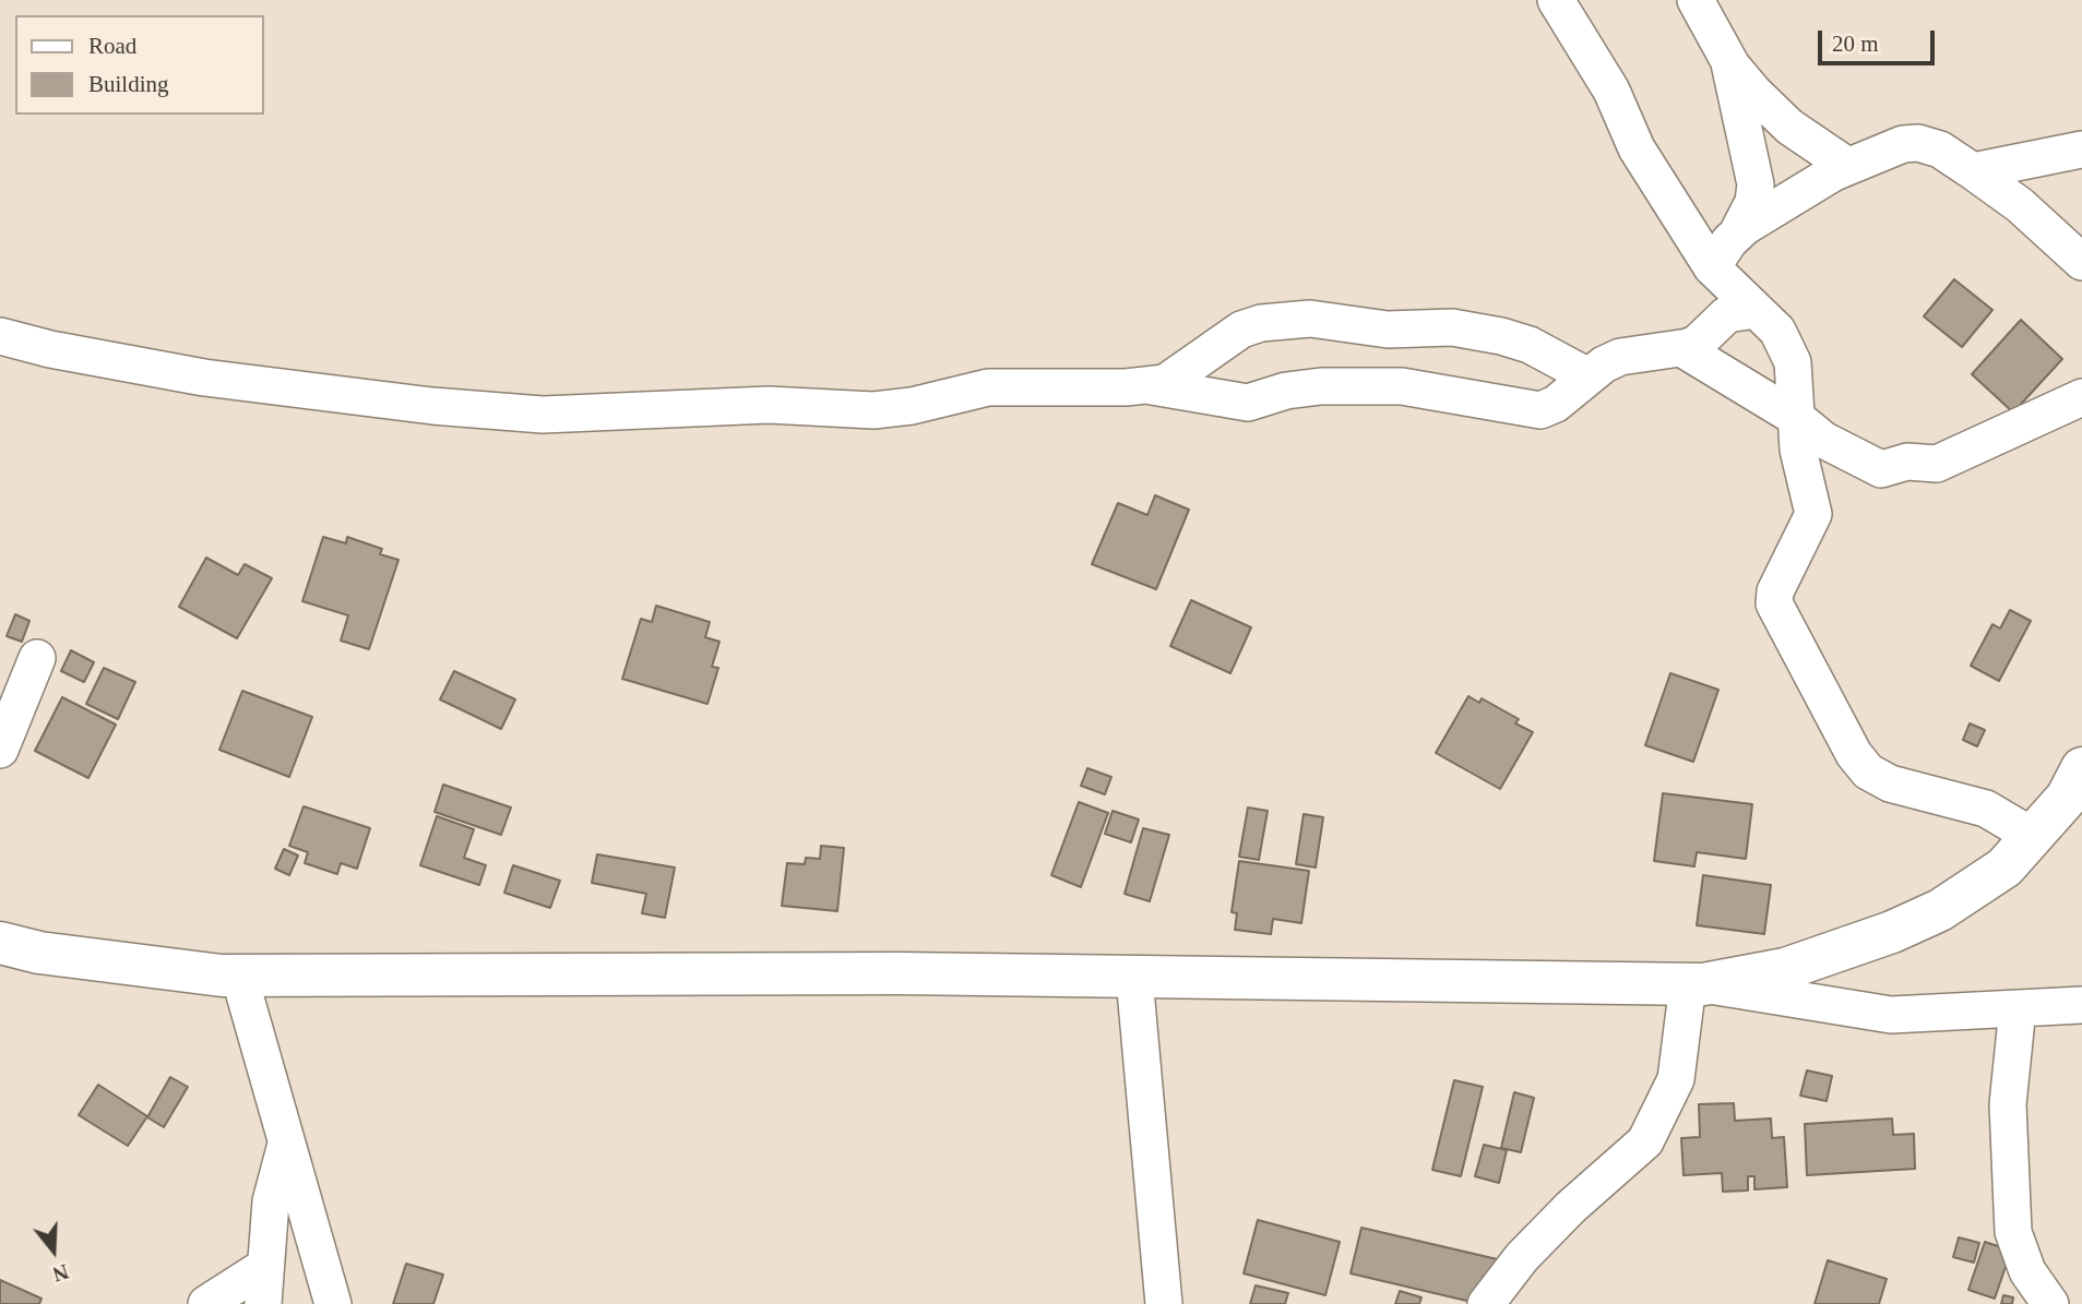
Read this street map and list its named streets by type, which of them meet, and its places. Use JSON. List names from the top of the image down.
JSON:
{
  "legend": ["Road", "Building"],
  "scale_bar": "20 m",
  "north": "bottom"
}
